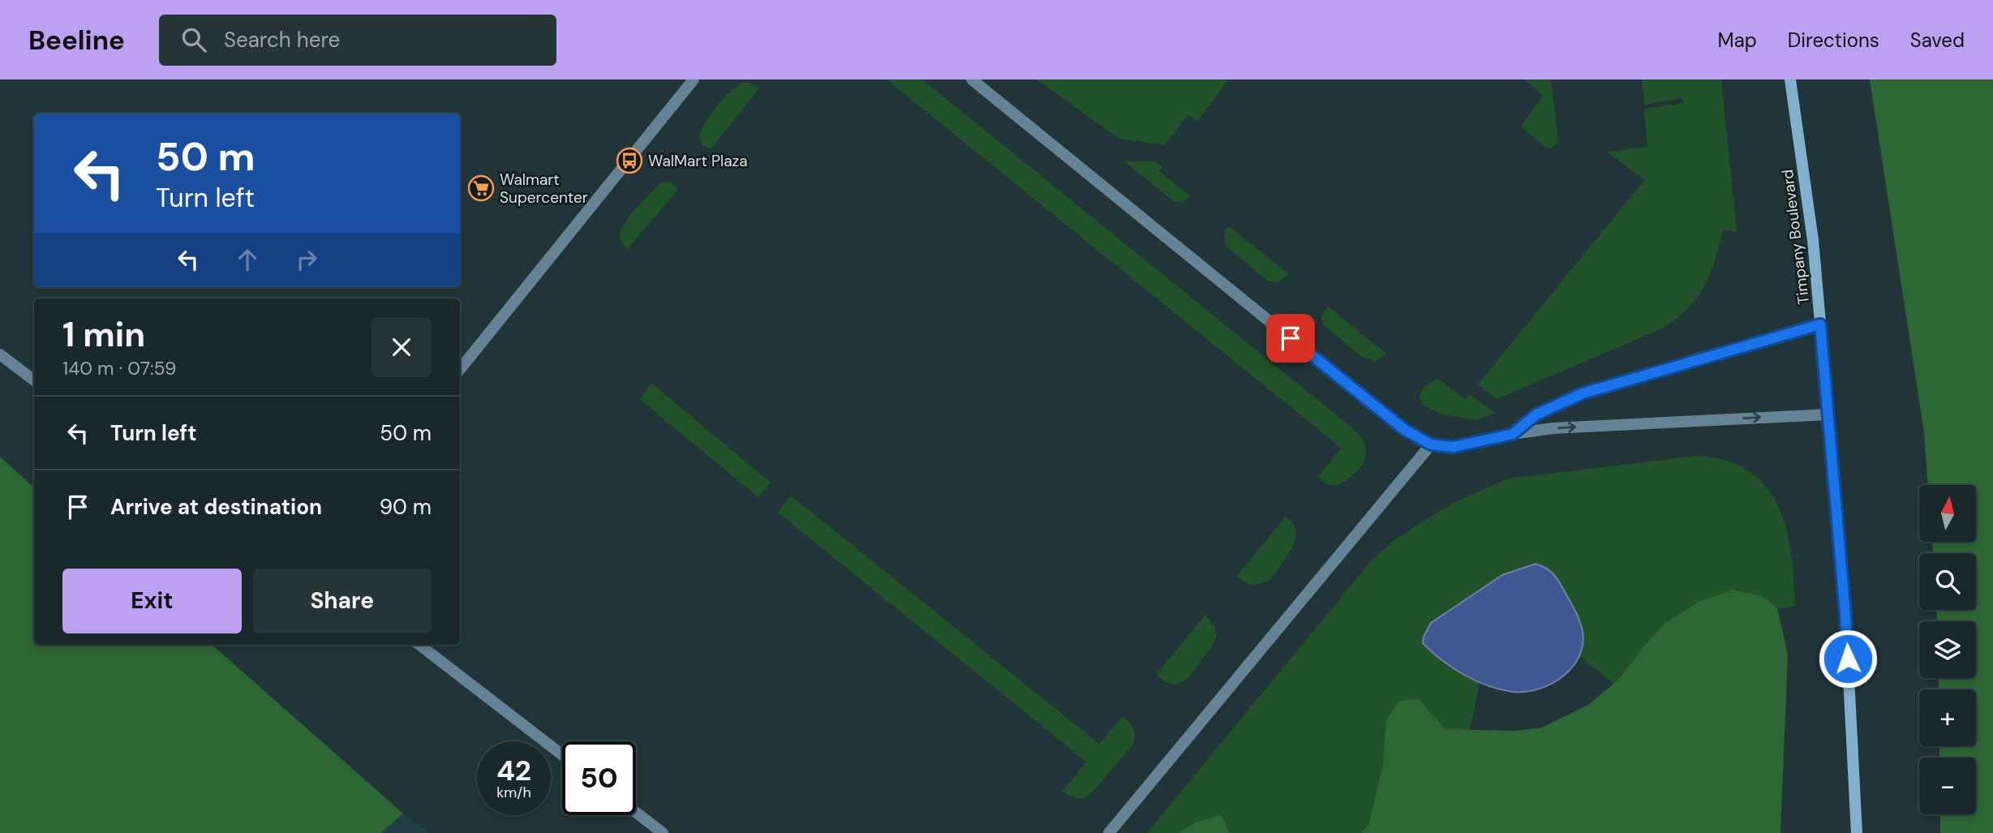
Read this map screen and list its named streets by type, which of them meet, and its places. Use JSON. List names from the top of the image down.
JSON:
{
  "streets": {
    "main road": ["Timpany Boulevard"]
  },
  "places": {
    "bus stop": ["WalMart Plaza"],
    "supermarket": ["Walmart Supercenter"]
  },
  "north": "top",
  "page": {
    "header": "Beeline",
    "search": "Search here",
    "nav": ["Map", "Directions", "Saved"],
    "turn": ["50 m", "Turn left"],
    "heading": ["1 min", "140 m · 07:59"],
    "list": [
      {
        "name": "Turn left",
        "value": "50 m"
      },
      {
        "name": "Arrive at destination",
        "value": "90 m"
      }
    ],
    "map_buttons": ["+", "−"],
    "buttons": ["Exit", "Share"],
    "speed": "42 km/h",
    "limit": "50"
  }
}
